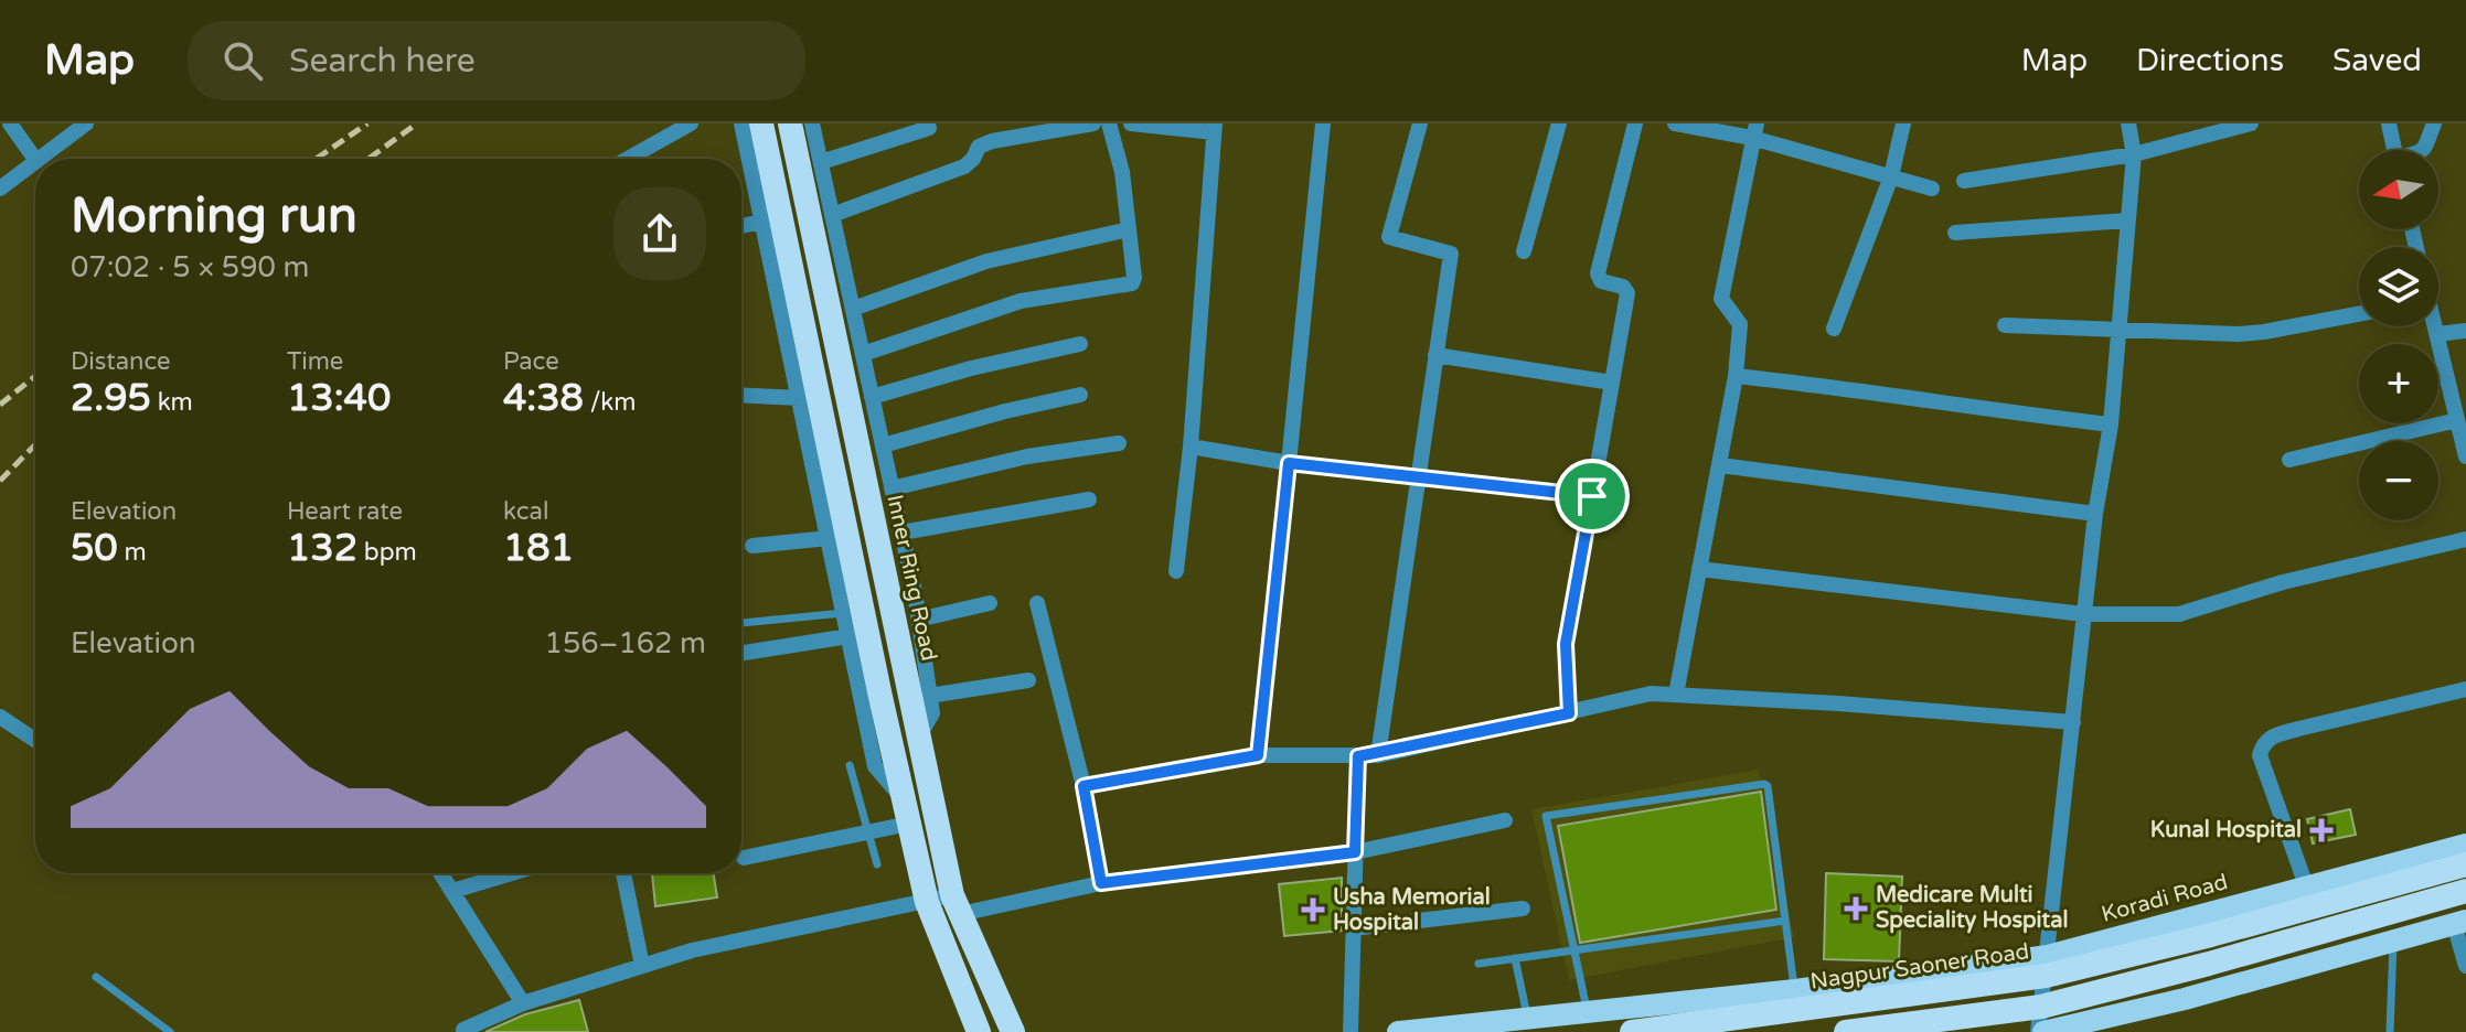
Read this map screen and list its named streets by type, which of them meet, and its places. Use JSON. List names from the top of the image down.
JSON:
{
  "streets": {
    "highway": ["Inner Ring Road", "Nagpur Saoner Road"],
    "main road": ["Koradi Road"]
  },
  "places": {
    "health": ["Kunal Hospital", "Medicare Multi Speciality Hospital", "Usha Memorial Hospital"]
  },
  "north": "left",
  "page": {
    "header": "Map",
    "search": "Search here",
    "nav": ["Map", "Directions", "Saved"],
    "map_buttons": ["+", "−"],
    "heading": ["Morning run", "07:02 · 5 × 590 m"],
    "stats": [
      ["Distance", "2.95 km"],
      ["Time", "13:40"],
      ["Pace", "4:38 /km"],
      ["Elevation", "50 m"],
      ["Heart rate", "132 bpm"],
      ["kcal", "181"]
    ],
    "chart": ["Elevation", "156–162 m"]
  }
}
